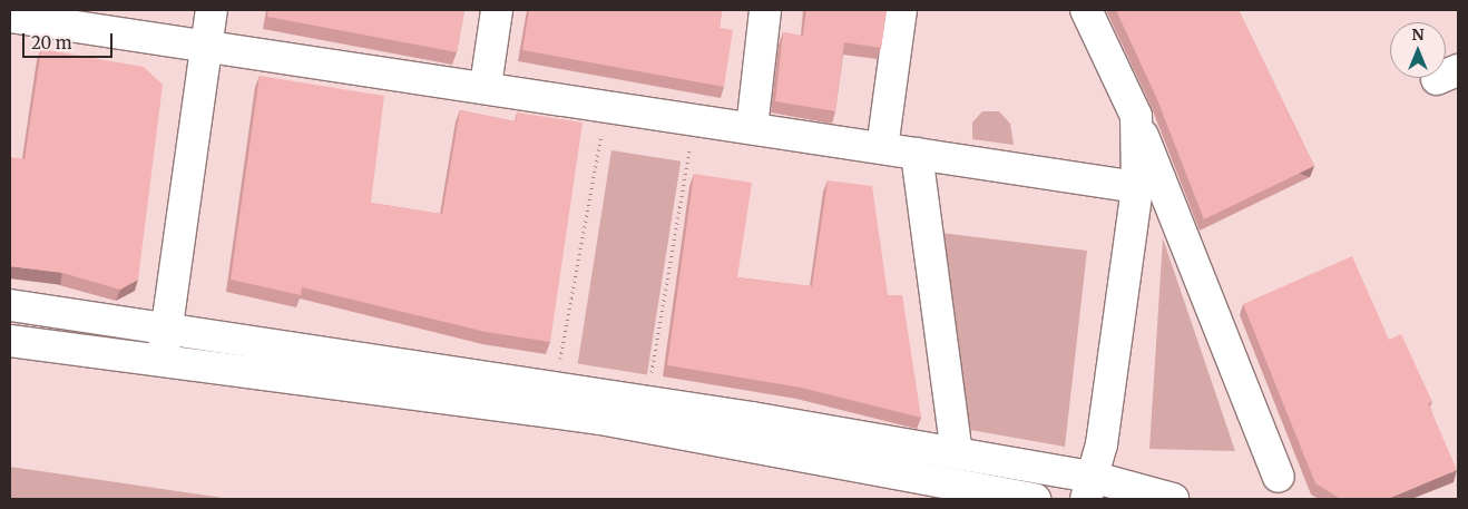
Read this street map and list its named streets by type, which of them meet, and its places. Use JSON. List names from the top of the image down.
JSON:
{
  "scale_bar": "20 m",
  "north": "top"
}
